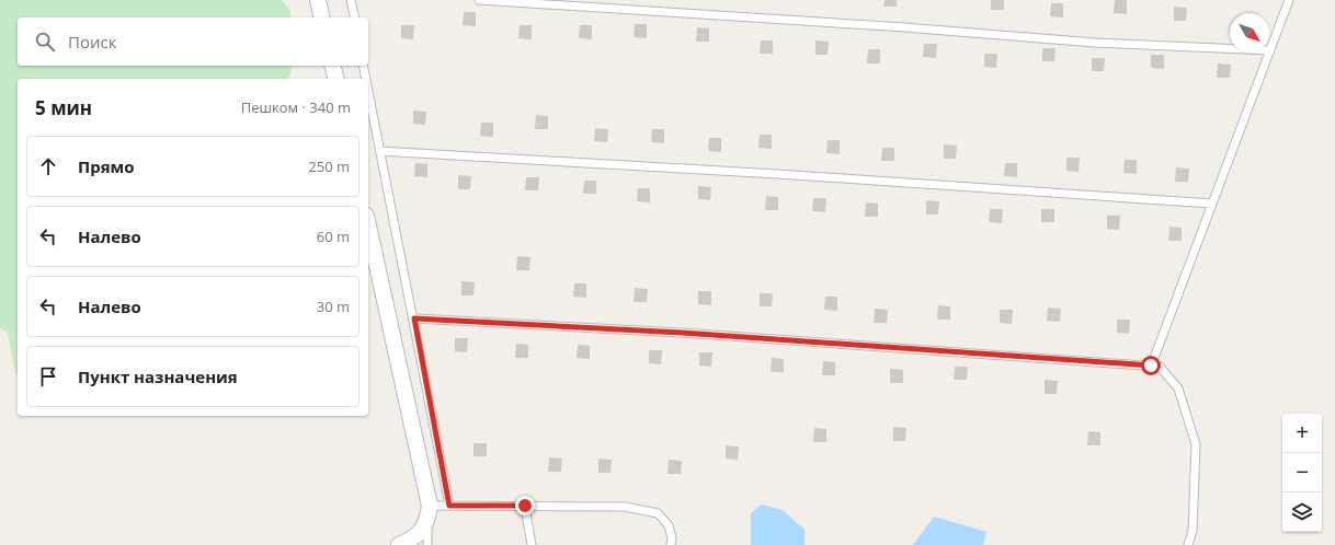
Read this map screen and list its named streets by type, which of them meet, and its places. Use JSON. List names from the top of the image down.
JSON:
{
  "north": "bottom right",
  "page": {
    "search": "Поиск",
    "heading": ["5 мин", "Пешком · 340 m"],
    "list": [
      ["Прямо", "250 m"],
      ["Налево", "60 m"],
      ["Налево", "30 m"],
      "Пункт назначения"
    ],
    "map_buttons": ["+", "−"]
  }
}
